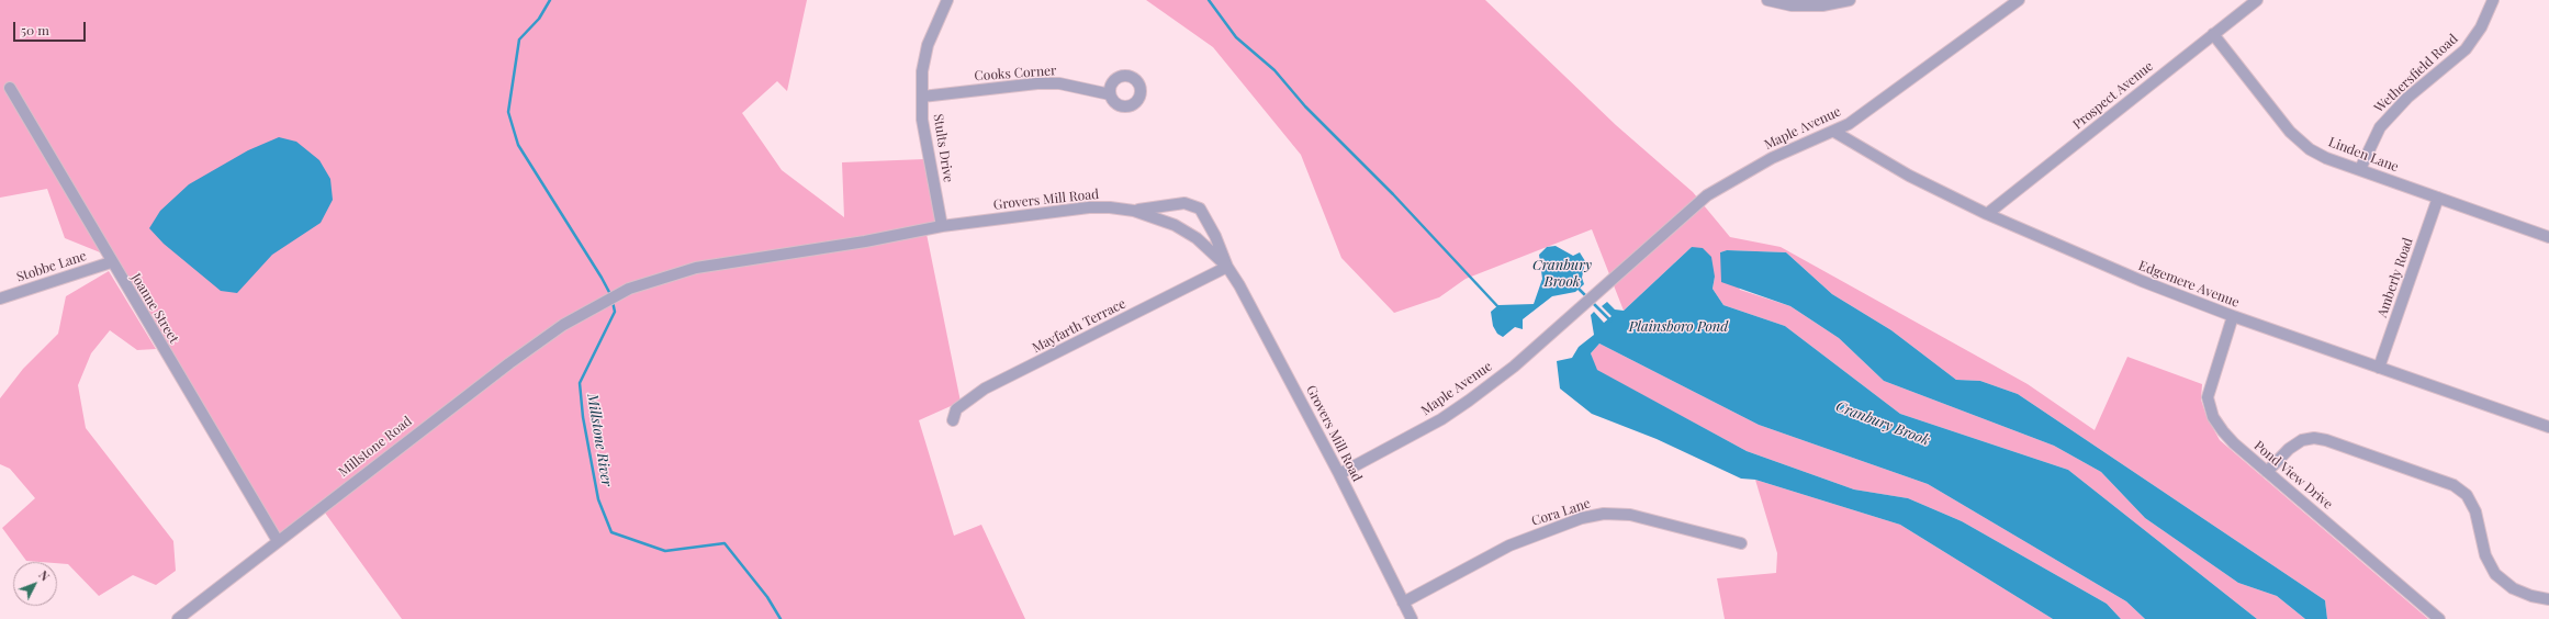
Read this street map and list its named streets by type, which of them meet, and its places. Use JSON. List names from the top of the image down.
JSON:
{
  "streets": {
    "street": [
      "Cooks Corner",
      "Wethersfield Road",
      "Prospect Avenue",
      "Maple Avenue",
      "Stults Drive",
      "Linden Lane",
      "Grovers Mill Road",
      "Stobbe Lane",
      "Amberly Road",
      "Edgemere Avenue",
      "Joanne Street",
      "Mayfarth Terrace",
      "Millstone Road",
      "Pond View Drive",
      "Cora Lane"
    ]
  },
  "crossings": [
    ["Cooks Corner", "Stults Drive"],
    ["Wethersfield Road", "Linden Lane"],
    ["Prospect Avenue", "Linden Lane"],
    ["Prospect Avenue", "Edgemere Avenue"],
    ["Maple Avenue", "Grovers Mill Road"],
    ["Maple Avenue", "Edgemere Avenue"],
    ["Stults Drive", "Grovers Mill Road"],
    ["Linden Lane", "Amberly Road"],
    ["Grovers Mill Road", "Mayfarth Terrace"],
    ["Grovers Mill Road", "Millstone Road"],
    ["Grovers Mill Road", "Cora Lane"],
    ["Stobbe Lane", "Joanne Street"],
    ["Amberly Road", "Edgemere Avenue"],
    ["Edgemere Avenue", "Pond View Drive"],
    ["Joanne Street", "Millstone Road"]
  ],
  "water": ["Cranbury Brook", "Plainsboro Pond", "Millstone River"],
  "scale_bar": "50 m",
  "north": "top right"
}
